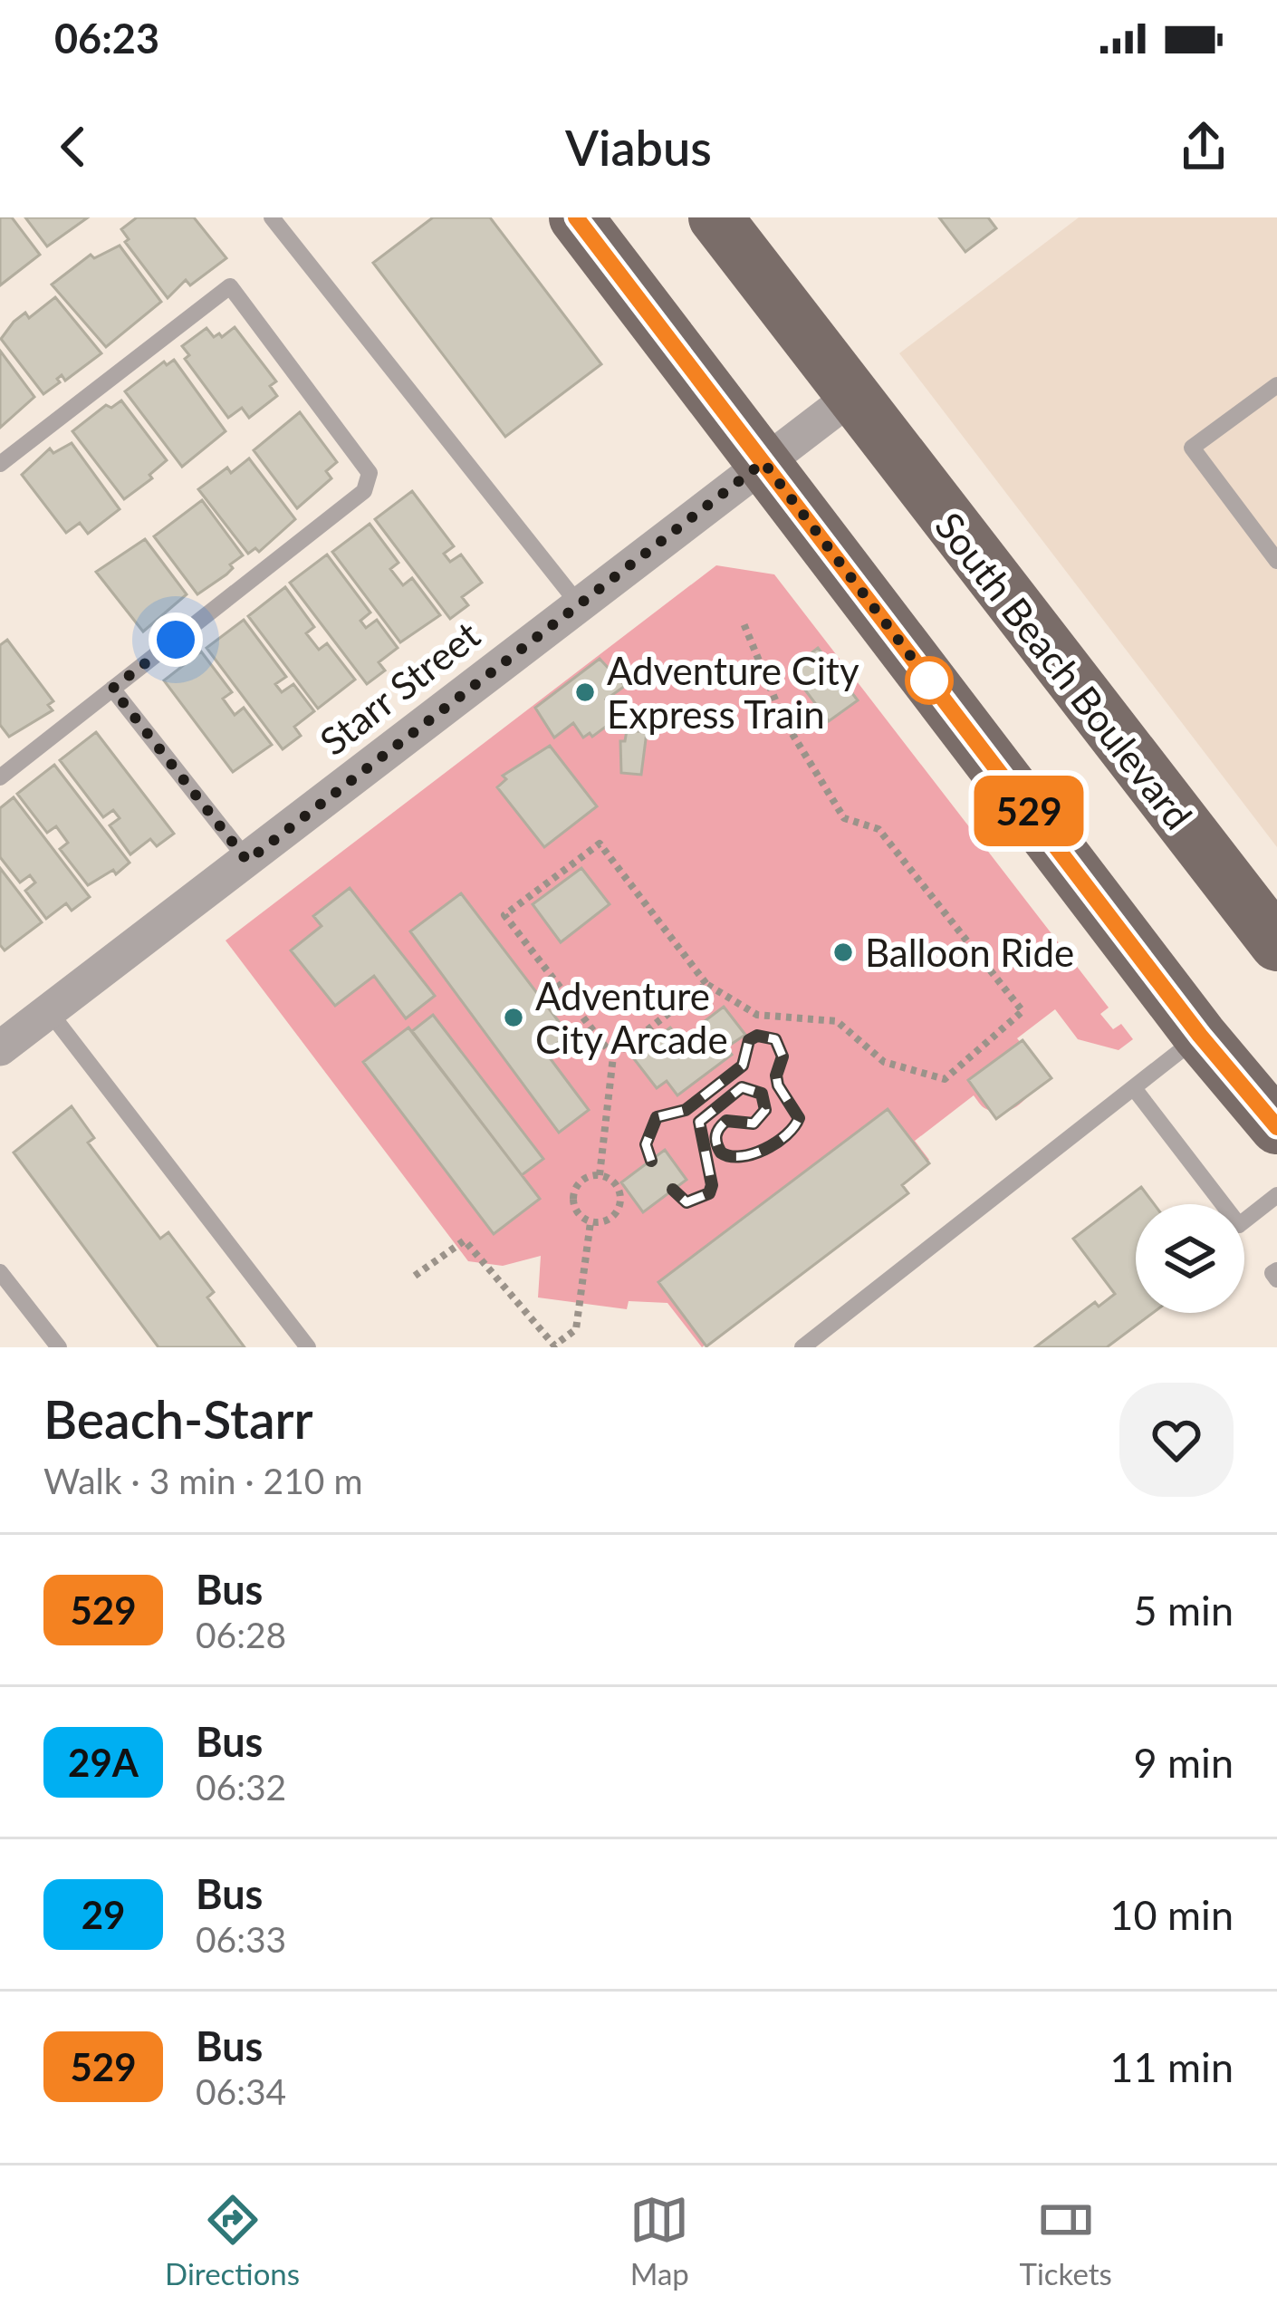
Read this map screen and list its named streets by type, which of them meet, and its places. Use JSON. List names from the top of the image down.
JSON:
{
  "streets": {
    "main road": ["South Beach Boulevard"],
    "street": ["Starr Street"]
  },
  "crossings": [
    ["South Beach Boulevard", "Starr Street"]
  ],
  "places": ["Adventure City Express Train", "Balloon Ride", "Adventure City Arcade"],
  "lines": ["bus line 529"],
  "page": {
    "status": "06:23",
    "header": "Viabus",
    "on_map": "529",
    "heading": ["Beach-Starr", "Walk · 3 min · 210 m"],
    "list": [
      {
        "mark": "529",
        "name": "Bus",
        "note": "06:28",
        "value": "5 min"
      },
      {
        "mark": "29A",
        "name": "Bus",
        "note": "06:32",
        "value": "9 min"
      },
      {
        "mark": "29",
        "name": "Bus",
        "note": "06:33",
        "value": "10 min"
      },
      {
        "mark": "529",
        "name": "Bus",
        "note": "06:34",
        "value": "11 min"
      }
    ],
    "tabs": ["Directions", "Map", "Tickets"]
  }
}
